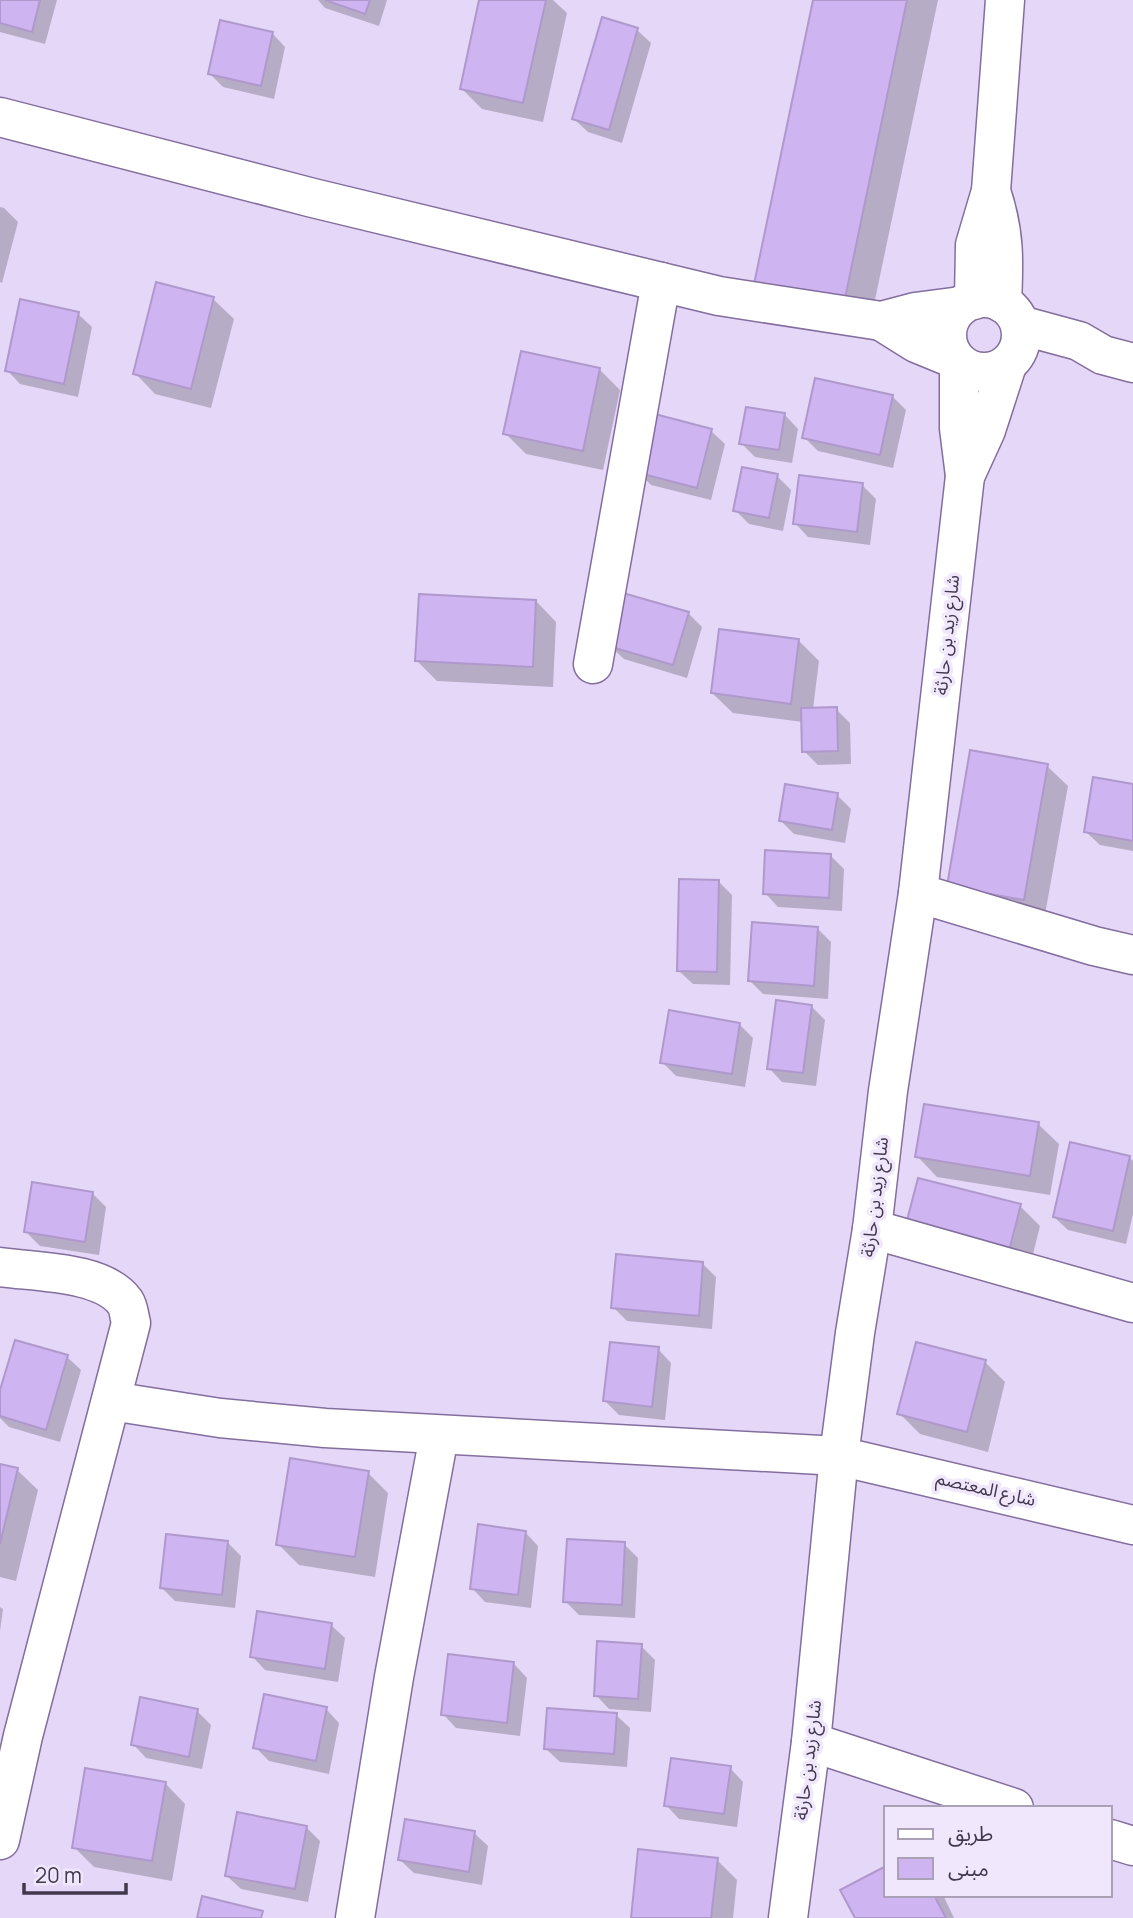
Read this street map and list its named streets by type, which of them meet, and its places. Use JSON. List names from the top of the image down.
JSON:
{
  "streets": {
    "street": ["شارع زيد بن حارثة", "شارع المعتصم"]
  },
  "crossings": [
    ["شارع زيد بن حارثة", "شارع المعتصم"]
  ],
  "legend": ["طريق", "مبنى"],
  "scale_bar": "20 m"
}
